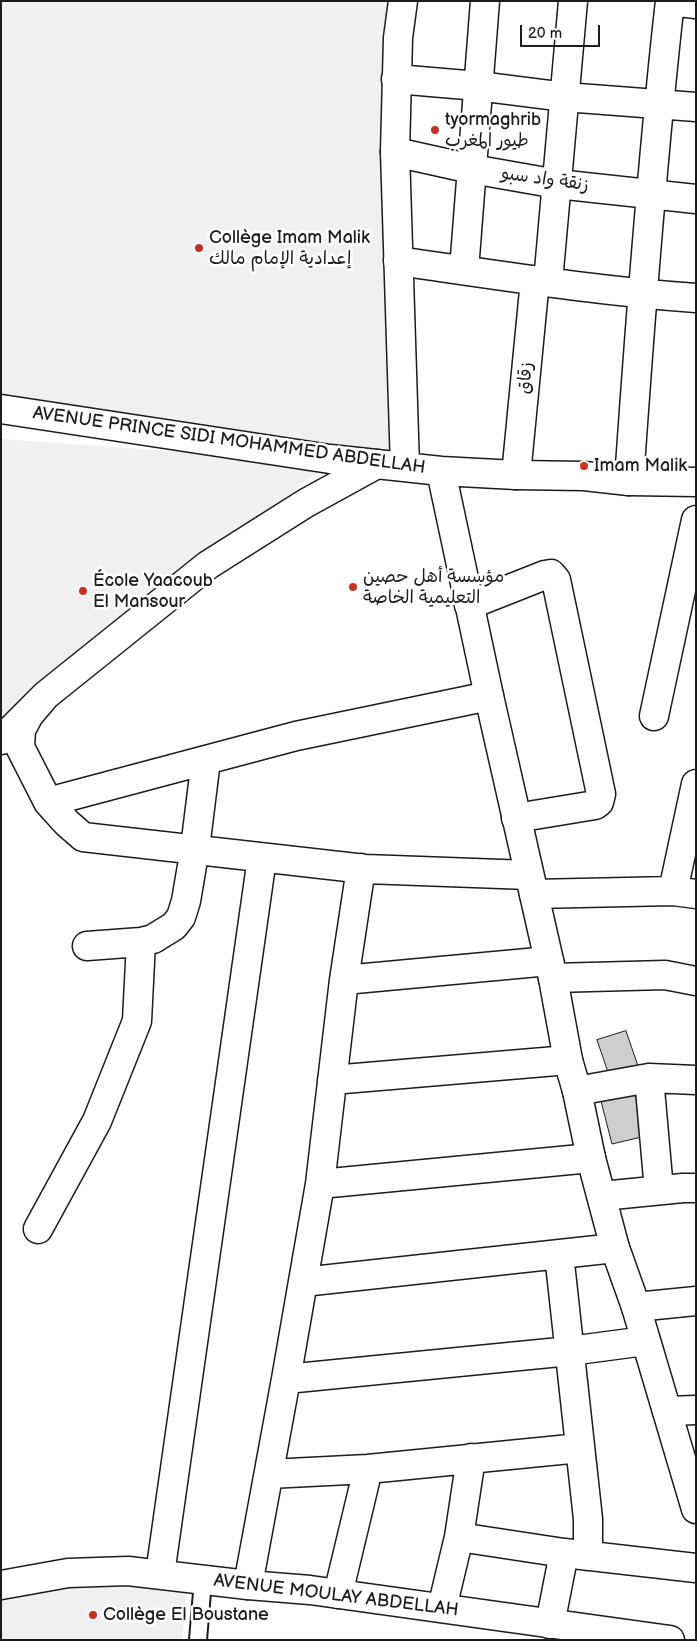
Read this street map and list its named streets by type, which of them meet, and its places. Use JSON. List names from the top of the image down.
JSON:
{
  "streets": {
    "street": [
      "زنقة واد سبو",
      "زقاق",
      "AVENUE PRINCE SIDI MOHAMMED ABDELLAH",
      "AVENUE MOULAY ABDELLAH"
    ]
  },
  "crossings": [
    ["زنقة واد سبو", "زقاق"],
    ["زقاق", "AVENUE PRINCE SIDI MOHAMMED ABDELLAH"]
  ],
  "places": [
    "tyormaghrib طيور المغرب",
    "Collège Imam Malik إعدادية الإمام مالك",
    "Imam Malik",
    "مؤسسة أهل حصين التعليمية الخاصة",
    "École Yaacoub El Mansour",
    "Collège El Boustane"
  ],
  "scale_bar": "20 m"
}
